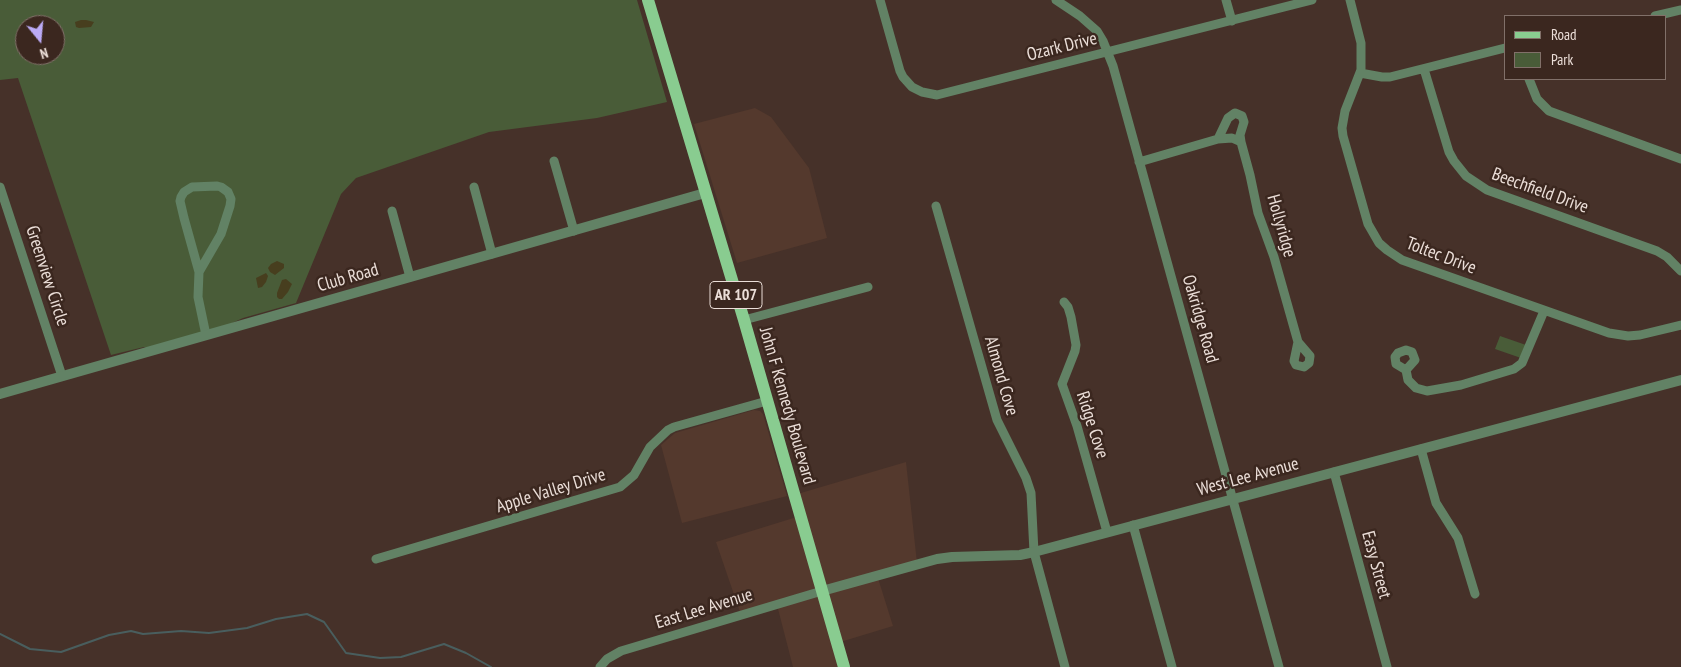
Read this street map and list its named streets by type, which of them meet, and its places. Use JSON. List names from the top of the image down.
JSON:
{
  "streets": {
    "main road": ["AR 107", "John F Kennedy Boulevard"],
    "street": [
      "Ozark Drive",
      "Beechfield Drive",
      "Hollyridge",
      "Toltec Drive",
      "Greenview Circle",
      "Club Road",
      "Oakridge Road",
      "Almond Cove",
      "Ridge Cove",
      "West Lee Avenue",
      "Apple Valley Drive",
      "Easy Street",
      "East Lee Avenue"
    ]
  },
  "crossings": [
    ["Ozark Drive", "Oakridge Road"],
    ["Greenview Circle", "Club Road"],
    ["Club Road", "John F Kennedy Boulevard"],
    ["AR 107", "John F Kennedy Boulevard"],
    ["AR 107", "West Lee Avenue"],
    ["AR 107", "East Lee Avenue"],
    ["Oakridge Road", "West Lee Avenue"],
    ["Almond Cove", "West Lee Avenue"],
    ["John F Kennedy Boulevard", "West Lee Avenue"],
    ["John F Kennedy Boulevard", "Apple Valley Drive"],
    ["John F Kennedy Boulevard", "East Lee Avenue"],
    ["Ridge Cove", "West Lee Avenue"],
    ["West Lee Avenue", "Easy Street"],
    ["West Lee Avenue", "East Lee Avenue"]
  ],
  "legend": ["Road", "Park"],
  "north": "bottom"
}
